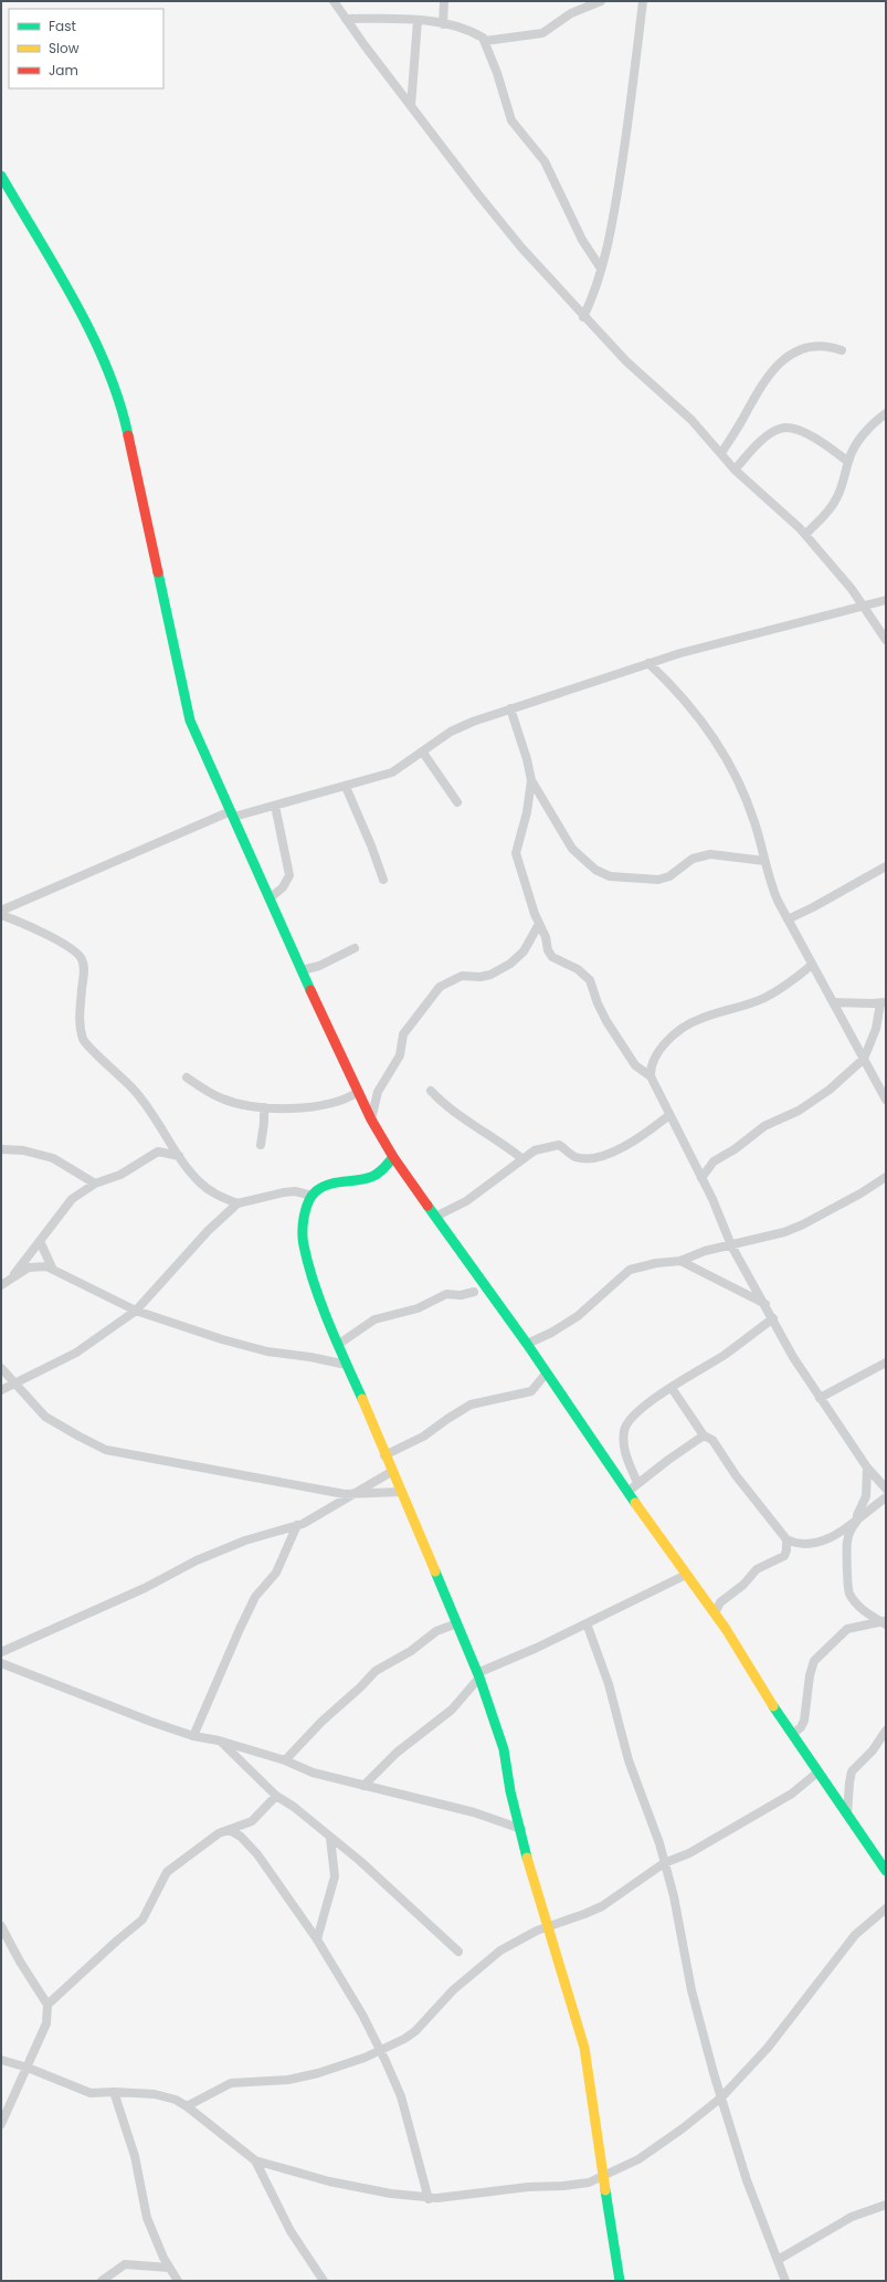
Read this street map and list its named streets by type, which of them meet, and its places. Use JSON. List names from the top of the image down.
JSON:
{
  "legend": ["Fast", "Slow", "Jam"]
}
